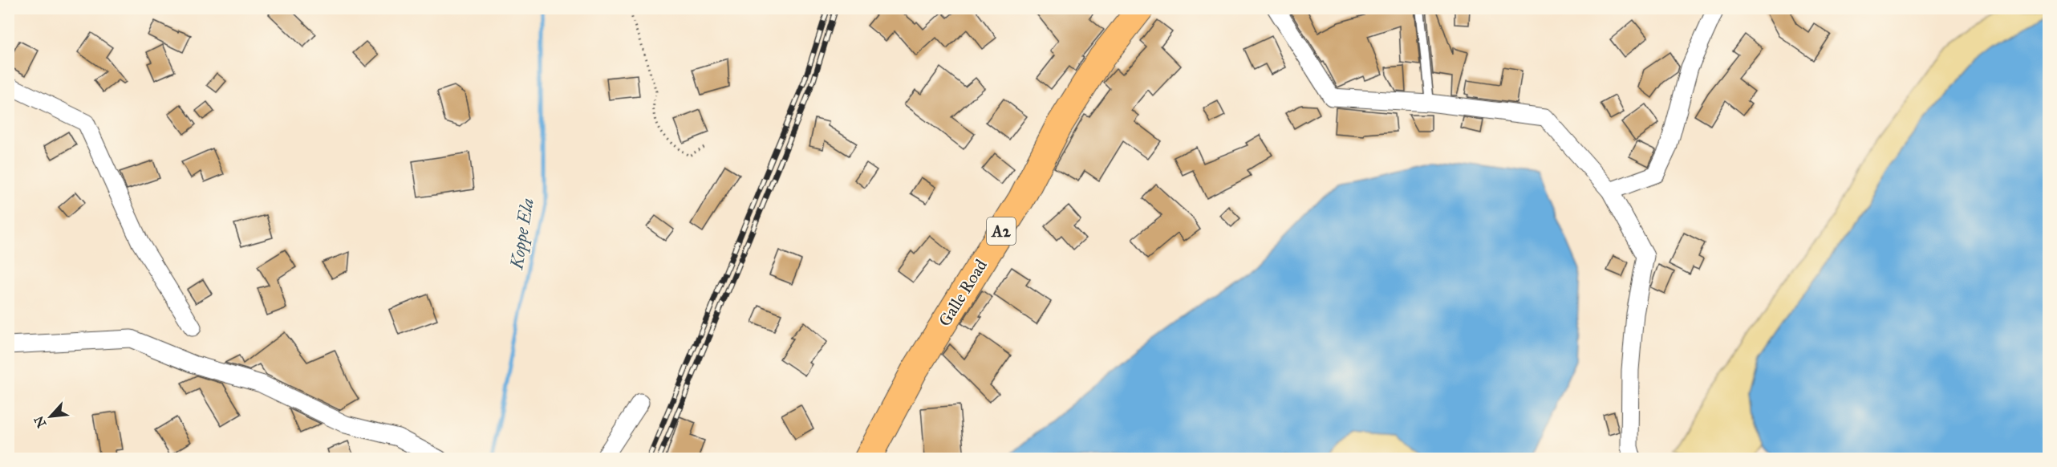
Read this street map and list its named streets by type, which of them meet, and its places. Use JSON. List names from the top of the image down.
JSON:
{
  "streets": {
    "highway": ["A2", "Galle Road"]
  },
  "water": ["Koppe Ela"],
  "north": "bottom left"
}
